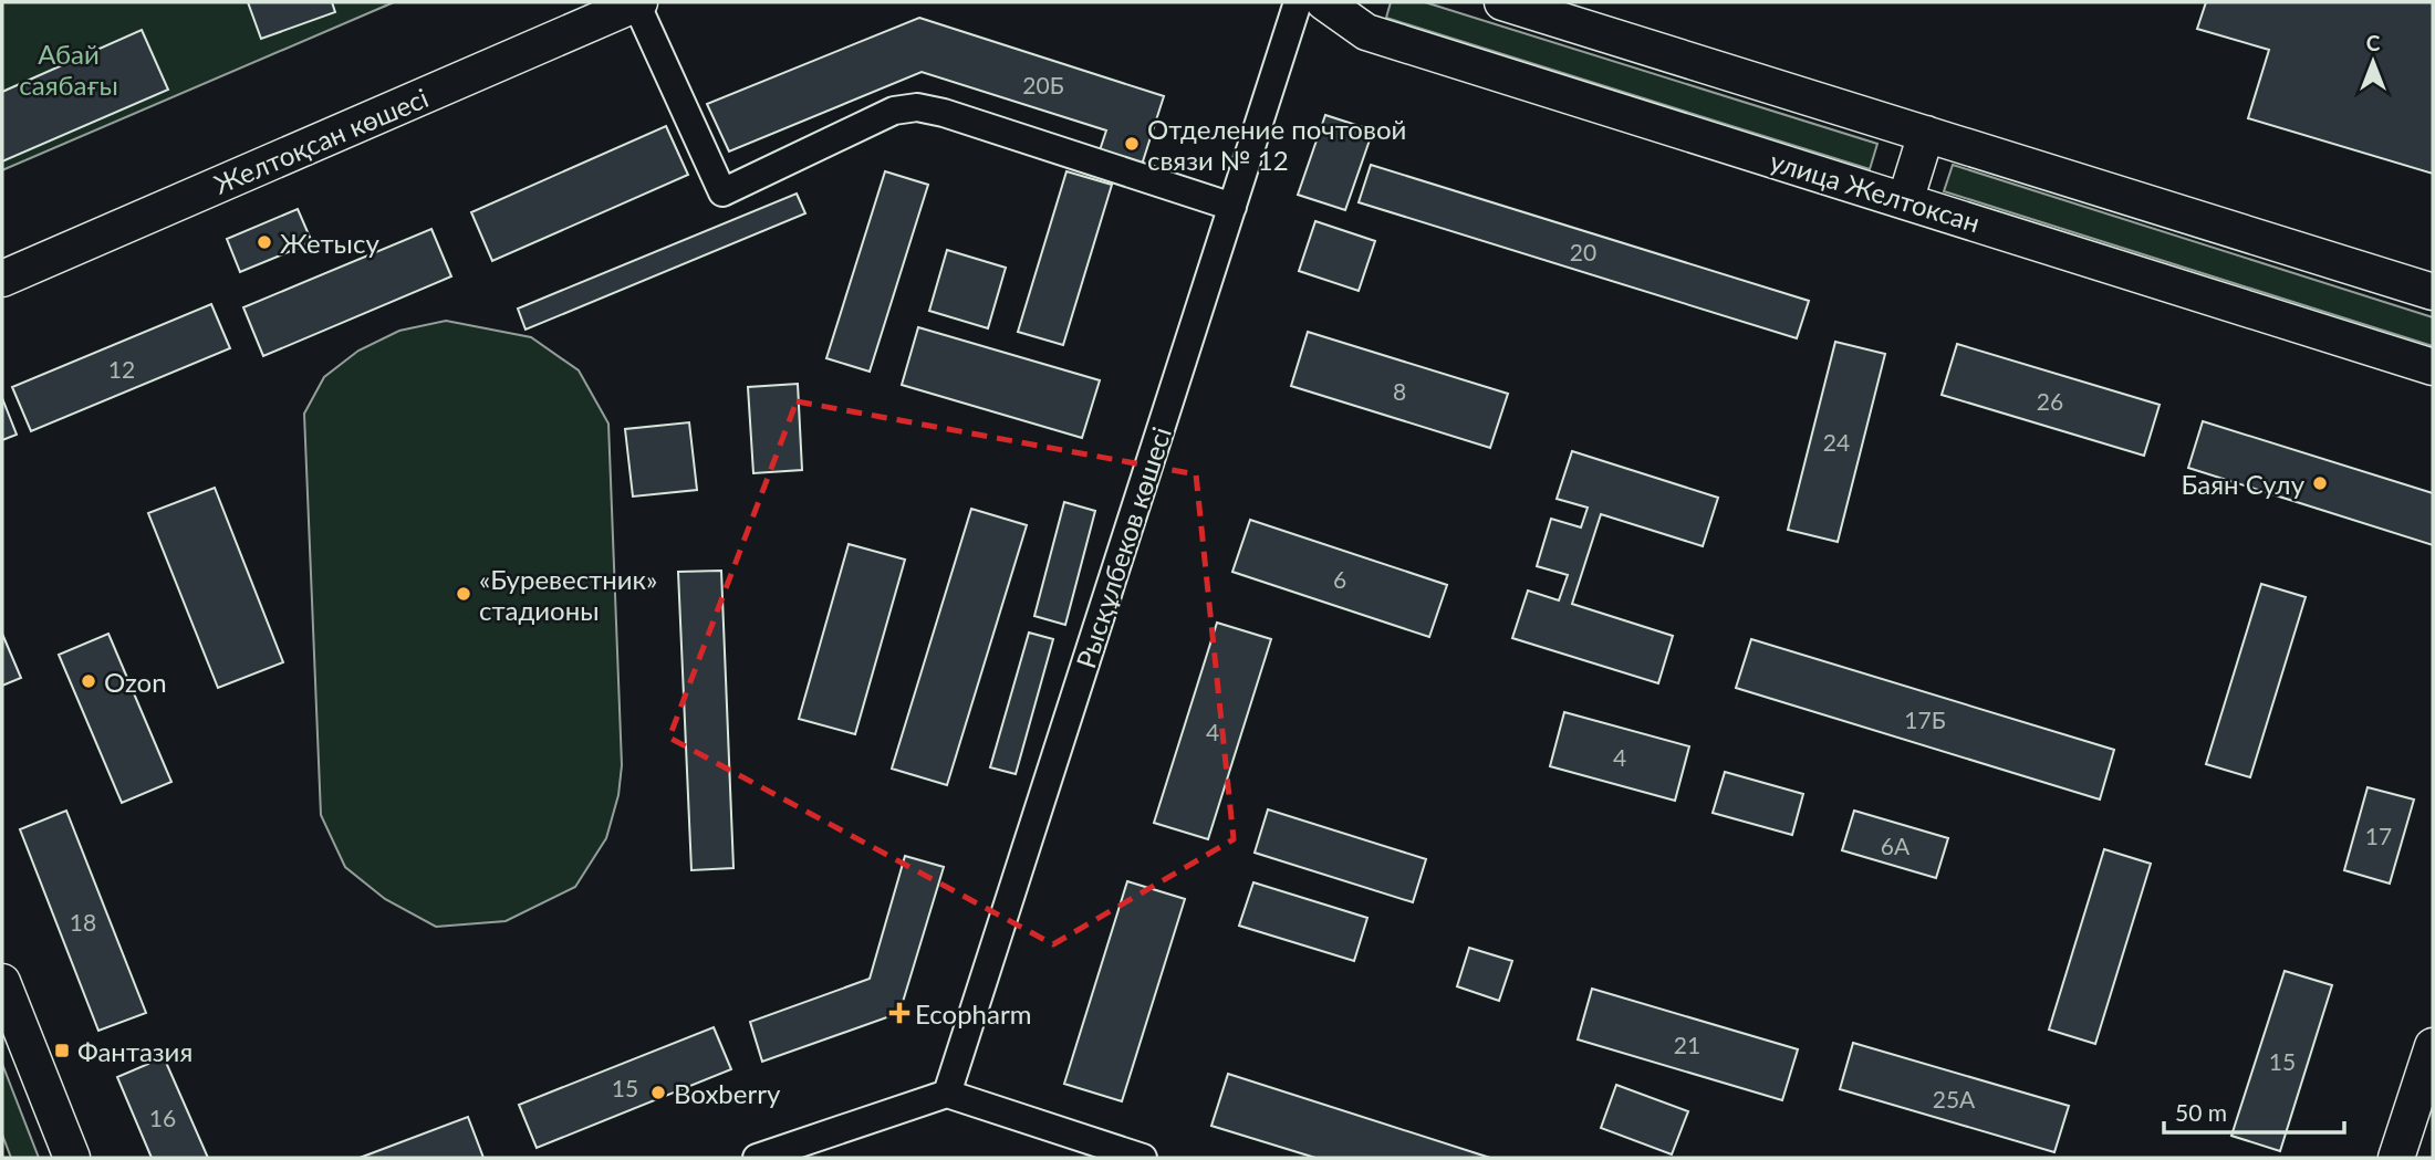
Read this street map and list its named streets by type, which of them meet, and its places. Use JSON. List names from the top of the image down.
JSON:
{
  "streets": {
    "main road": ["Желтоқсан көшесі", "улица Желтоксан"],
    "street": ["Рысқұлбеков көшесі"]
  },
  "parks": ["Абай саябағы"],
  "places": {
    "other": [
      "Отделение почтовой связи № 12",
      "Жетысу",
      "Баян Сулу",
      "«Буревестник» стадионы",
      "Ozon",
      "Boxberry"
    ],
    "health": ["Ecopharm"],
    "transit": ["Фантазия"]
  },
  "house_numbers": [
    "20Б",
    "20",
    "12",
    "8",
    "26",
    "24",
    "6",
    "17Б",
    "4",
    "4",
    "17",
    "6А",
    "18",
    "21",
    "15",
    "15",
    "25А",
    "16"
  ],
  "scale_bar": "50 m",
  "north": "top"
}
